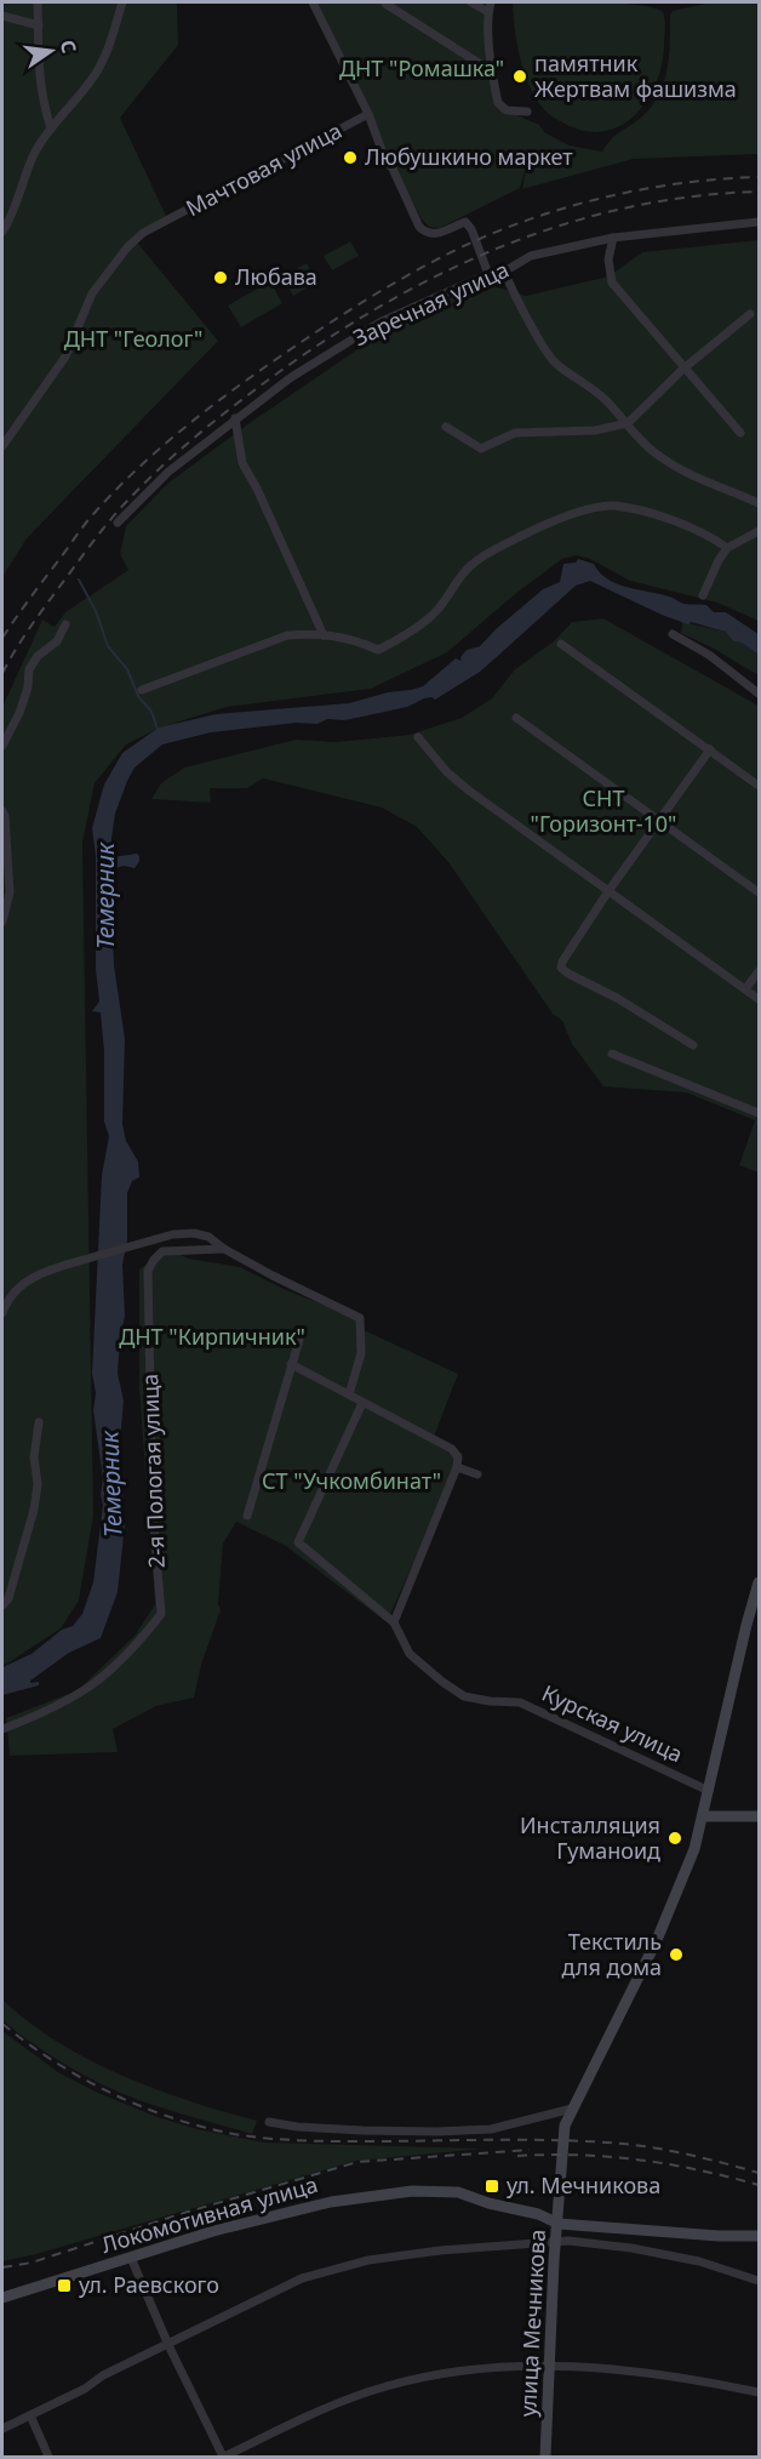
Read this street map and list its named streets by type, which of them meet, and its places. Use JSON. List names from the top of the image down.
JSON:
{
  "streets": {
    "main road": ["Курская улица", "Локомотивная улица", "улица Мечникова"],
    "street": ["Мачтовая улица", "Заречная улица", "2-я Пологая улица"]
  },
  "crossings": [
    ["Курская улица", "улица Мечникова"],
    ["Локомотивная улица", "улица Мечникова"]
  ],
  "water": ["Темерник"],
  "parks": [
    "ДНТ \"Ромашка\"",
    "ДНТ \"Геолог\"",
    "СНТ \"Горизонт-10\"",
    "ДНТ \"Кирпичник\"",
    "СТ \"Учкомбинат\""
  ],
  "places": {
    "other": [
      "памятник Жертвам фашизма",
      "Любушкино маркет",
      "Любава",
      "Инсталляция Гуманоид",
      "Текстиль для дома"
    ],
    "transit": ["ул. Мечникова", "ул. Раевского"]
  },
  "north": "right"
}
